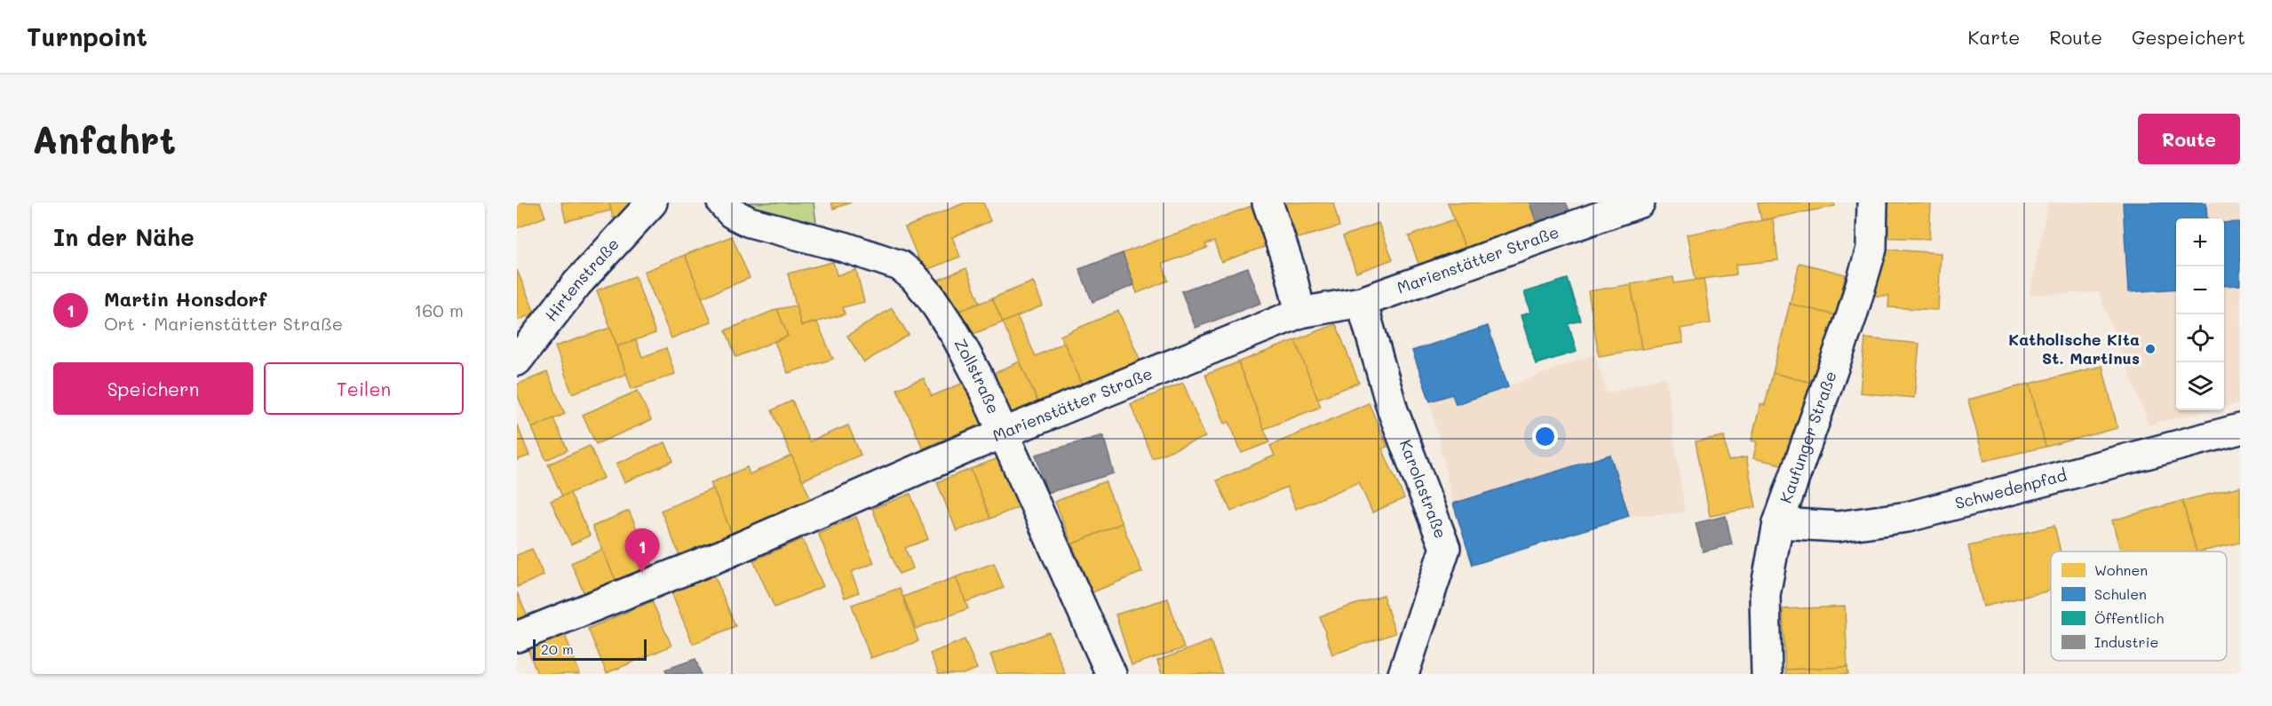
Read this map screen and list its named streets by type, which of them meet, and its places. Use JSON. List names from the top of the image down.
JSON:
{
  "streets": {
    "street": [
      "Marienstätter Straße",
      "Hirtenstraße",
      "Zollstraße",
      "Kaufunger Straße",
      "Karolastraße",
      "Schwedenpfad"
    ]
  },
  "crossings": [
    ["Marienstätter Straße", "Zollstraße"],
    ["Marienstätter Straße", "Karolastraße"],
    ["Kaufunger Straße", "Schwedenpfad"]
  ],
  "places": ["Katholische Kita St. Martinus"],
  "legend": [
    "Wohnen",
    "Schulen",
    "Öffentlich",
    "Industrie"
  ],
  "scale_bar": "20 m",
  "page": {
    "header": "Turnpoint",
    "nav": ["Karte", "Route", "Gespeichert"],
    "buttons": [
      "Route",
      ["Speichern", "Teilen"]
    ],
    "title": "Anfahrt",
    "heading": "In der Nähe",
    "map_buttons": ["+", "−"],
    "list": [
      {
        "mark": "1",
        "name": "Martin Honsdorf",
        "note": "Ort · Marienstätter Straße",
        "value": "160 m"
      }
    ],
    "pins": "1",
    "scale": "20 m"
  }
}
